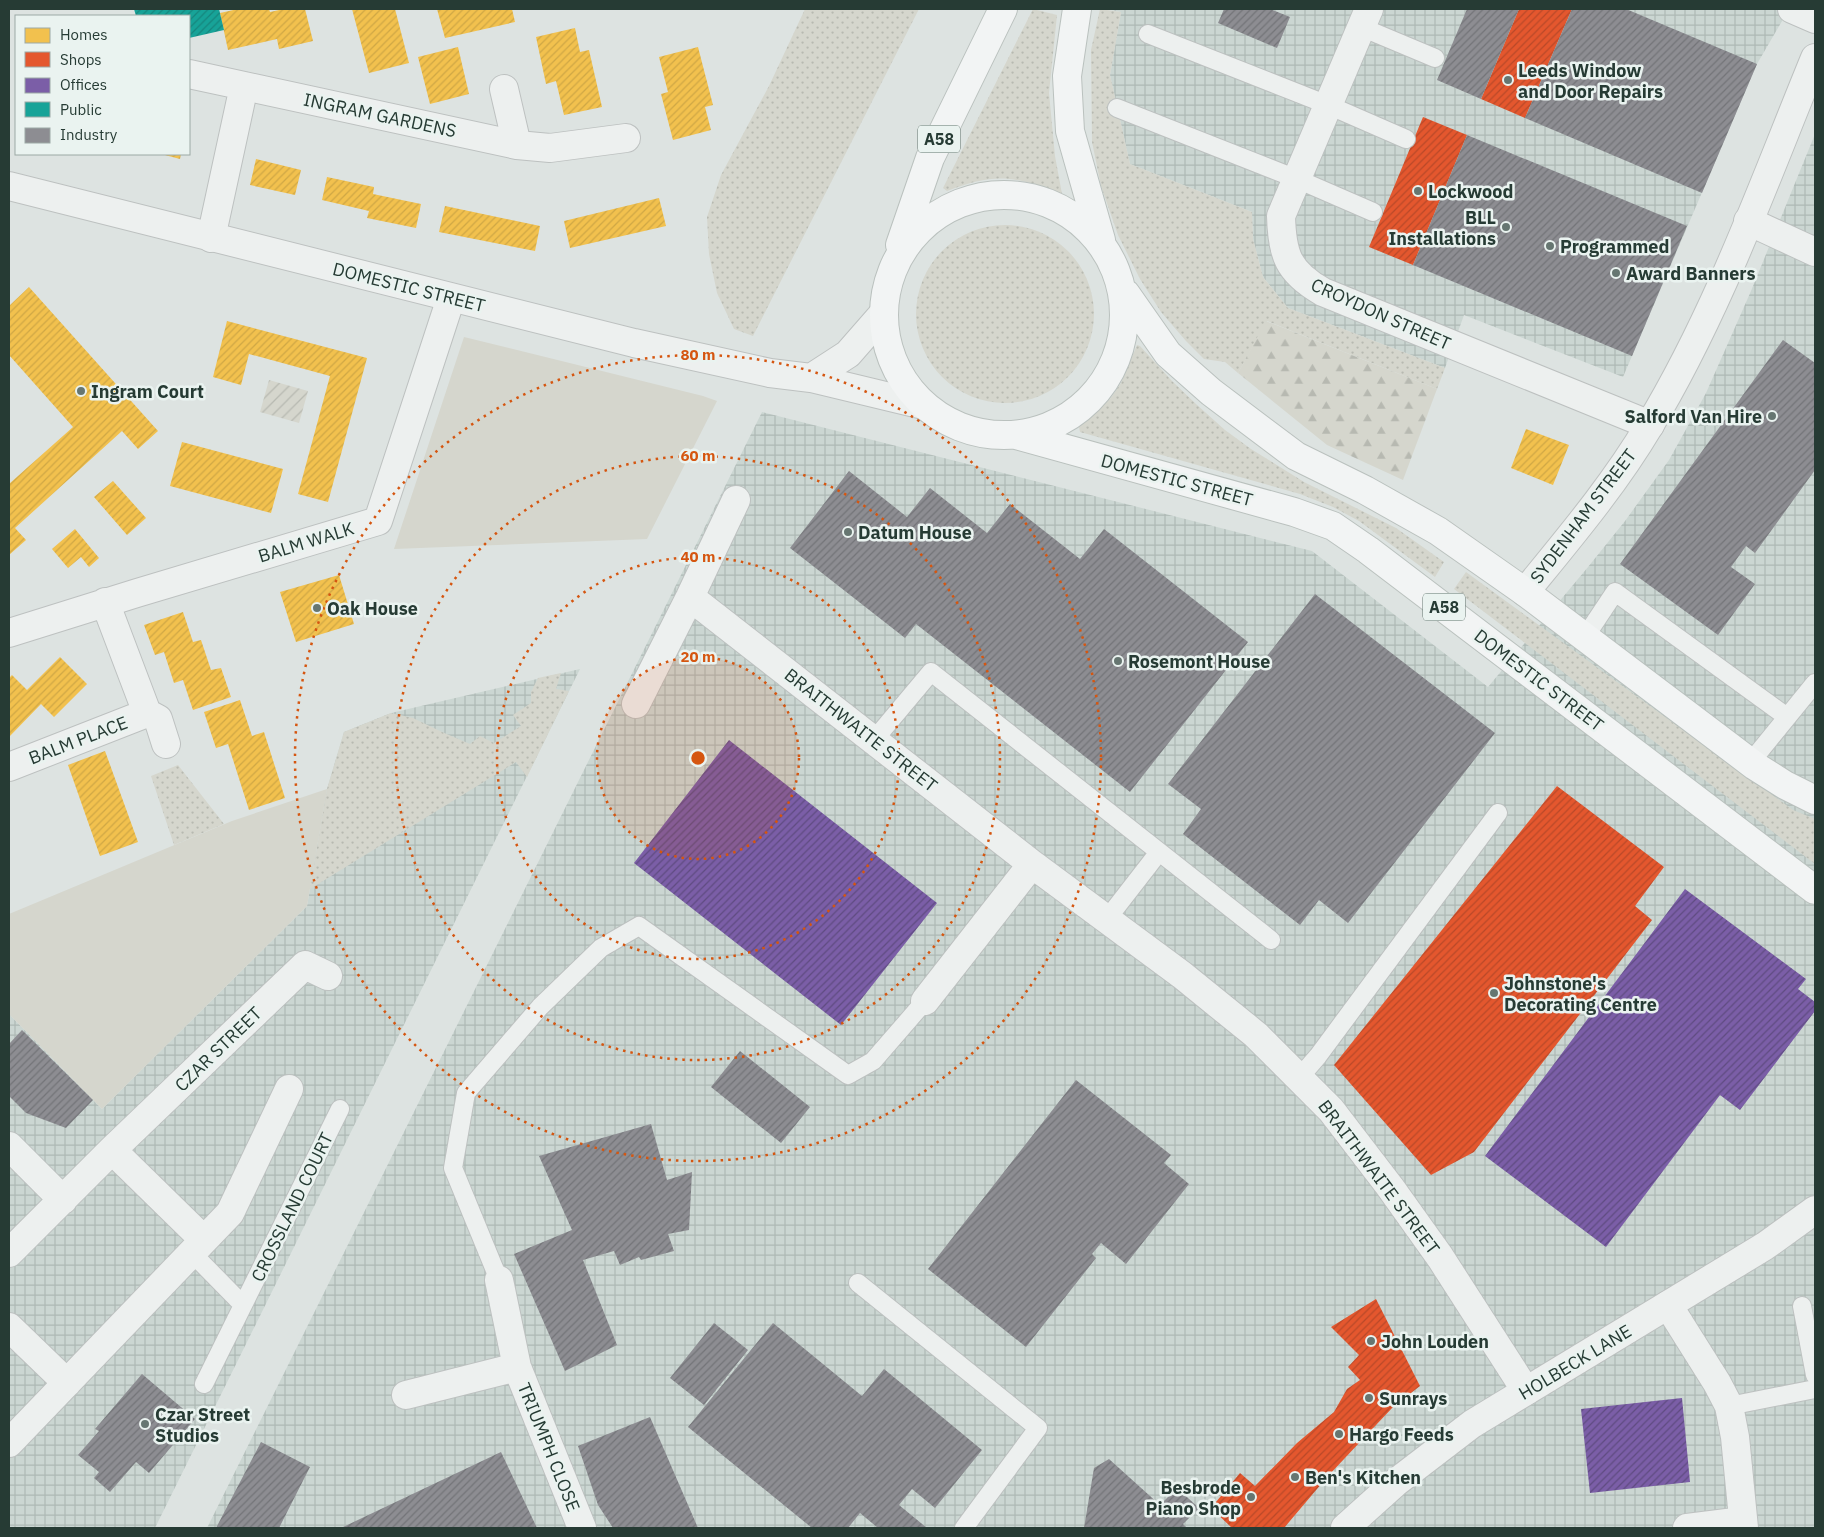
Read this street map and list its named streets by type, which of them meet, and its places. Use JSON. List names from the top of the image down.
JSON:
{
  "streets": {
    "main road": ["A58", "DOMESTIC STREET"],
    "street": [
      "INGRAM GARDENS",
      "CROYDON STREET",
      "SYDENHAM STREET",
      "BALM WALK",
      "BRAITHWAITE STREET",
      "BALM PLACE",
      "CZAR STREET",
      "HOLBECK LANE",
      "TRIUMPH CLOSE"
    ],
    "lane": ["CROSSLAND COURT"]
  },
  "crossings": [
    ["A58", "DOMESTIC STREET"],
    ["DOMESTIC STREET", "BALM WALK"],
    ["CROYDON STREET", "SYDENHAM STREET"],
    ["BALM WALK", "BALM PLACE"],
    ["BRAITHWAITE STREET", "HOLBECK LANE"]
  ],
  "places": [
    "Leeds Window and Door Repairs",
    "Lockwood",
    "BLL Installations",
    "Programmed",
    "Award Banners",
    "Ingram Court",
    "Salford Van Hire",
    "Datum House",
    "Oak House",
    "Rosemont House",
    "Johnstone's Decorating Centre",
    "John Louden",
    "Sunrays",
    "Czar Street Studios",
    "Hargo Feeds",
    "Ben's Kitchen",
    "Besbrode Piano Shop"
  ],
  "legend": [
    "Homes",
    "Shops",
    "Offices",
    "Public",
    "Industry"
  ],
  "rings": [
    "80 m",
    "60 m",
    "40 m",
    "20 m"
  ]
}
